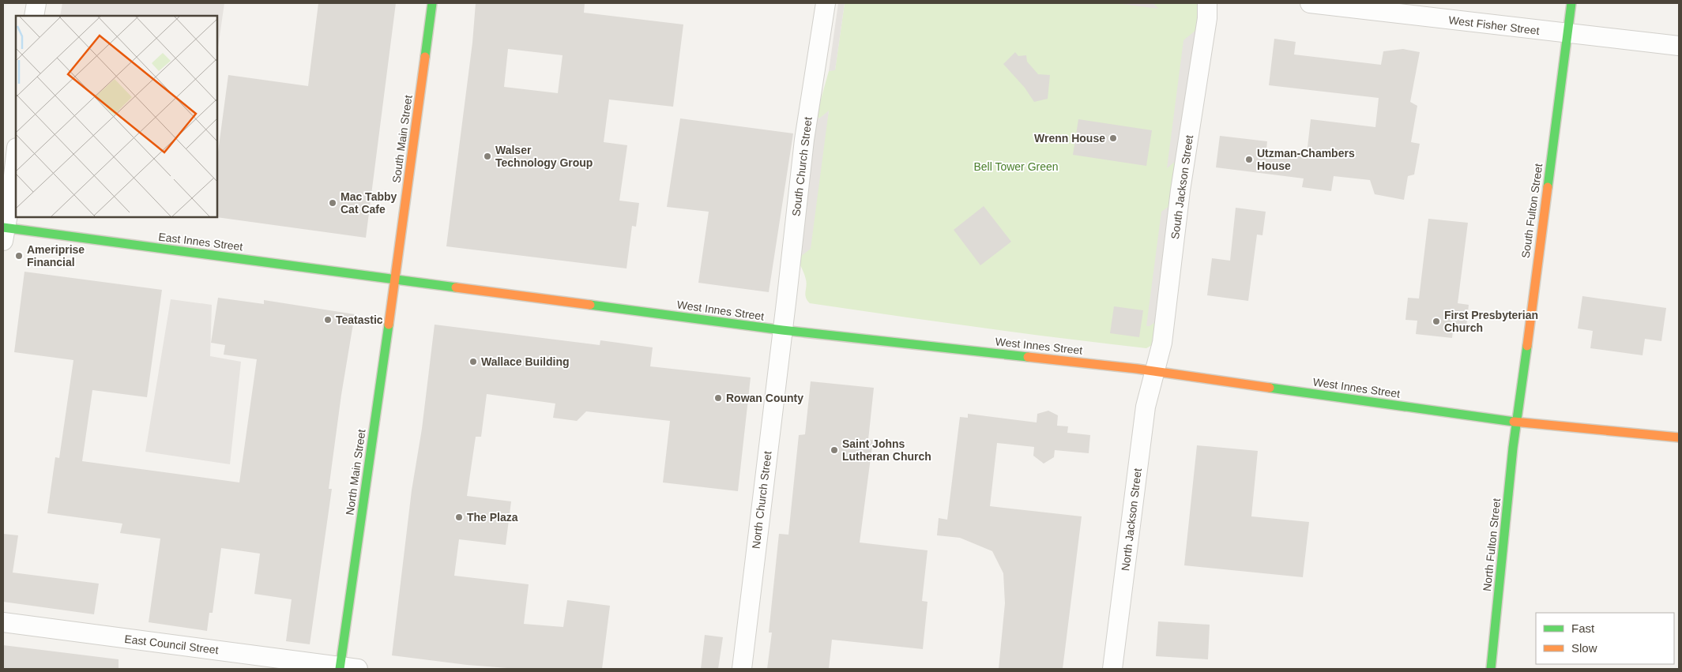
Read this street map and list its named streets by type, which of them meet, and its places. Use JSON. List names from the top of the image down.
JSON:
{
  "streets": {
    "main road": [
      "South Main Street",
      "South Fulton Street",
      "East Innes Street",
      "West Innes Street",
      "North Main Street",
      "North Fulton Street"
    ],
    "street": [
      "West Fisher Street",
      "South Church Street",
      "South Jackson Street",
      "North Church Street",
      "North Jackson Street",
      "East Council Street"
    ]
  },
  "crossings": [
    ["West Fisher Street", "South Fulton Street"],
    ["South Main Street", "East Innes Street"],
    ["South Main Street", "West Innes Street"],
    ["South Main Street", "North Main Street"],
    ["South Church Street", "West Innes Street"],
    ["South Church Street", "North Church Street"],
    ["South Jackson Street", "West Innes Street"],
    ["South Jackson Street", "North Jackson Street"],
    ["South Fulton Street", "West Innes Street"],
    ["South Fulton Street", "North Fulton Street"],
    ["East Innes Street", "West Innes Street"],
    ["East Innes Street", "North Main Street"],
    ["West Innes Street", "North Main Street"],
    ["West Innes Street", "North Church Street"],
    ["West Innes Street", "North Jackson Street"],
    ["West Innes Street", "North Fulton Street"],
    ["North Main Street", "East Council Street"]
  ],
  "parks": ["Bell Tower Green"],
  "places": [
    "Wrenn House",
    "Walser Technology Group",
    "Utzman-Chambers House",
    "Mac Tabby Cat Cafe",
    "Ameriprise Financial",
    "Teatastic",
    "First Presbyterian Church",
    "Wallace Building",
    "Rowan County",
    "Saint Johns Lutheran Church",
    "The Plaza"
  ],
  "legend": ["Fast", "Slow"]
}
